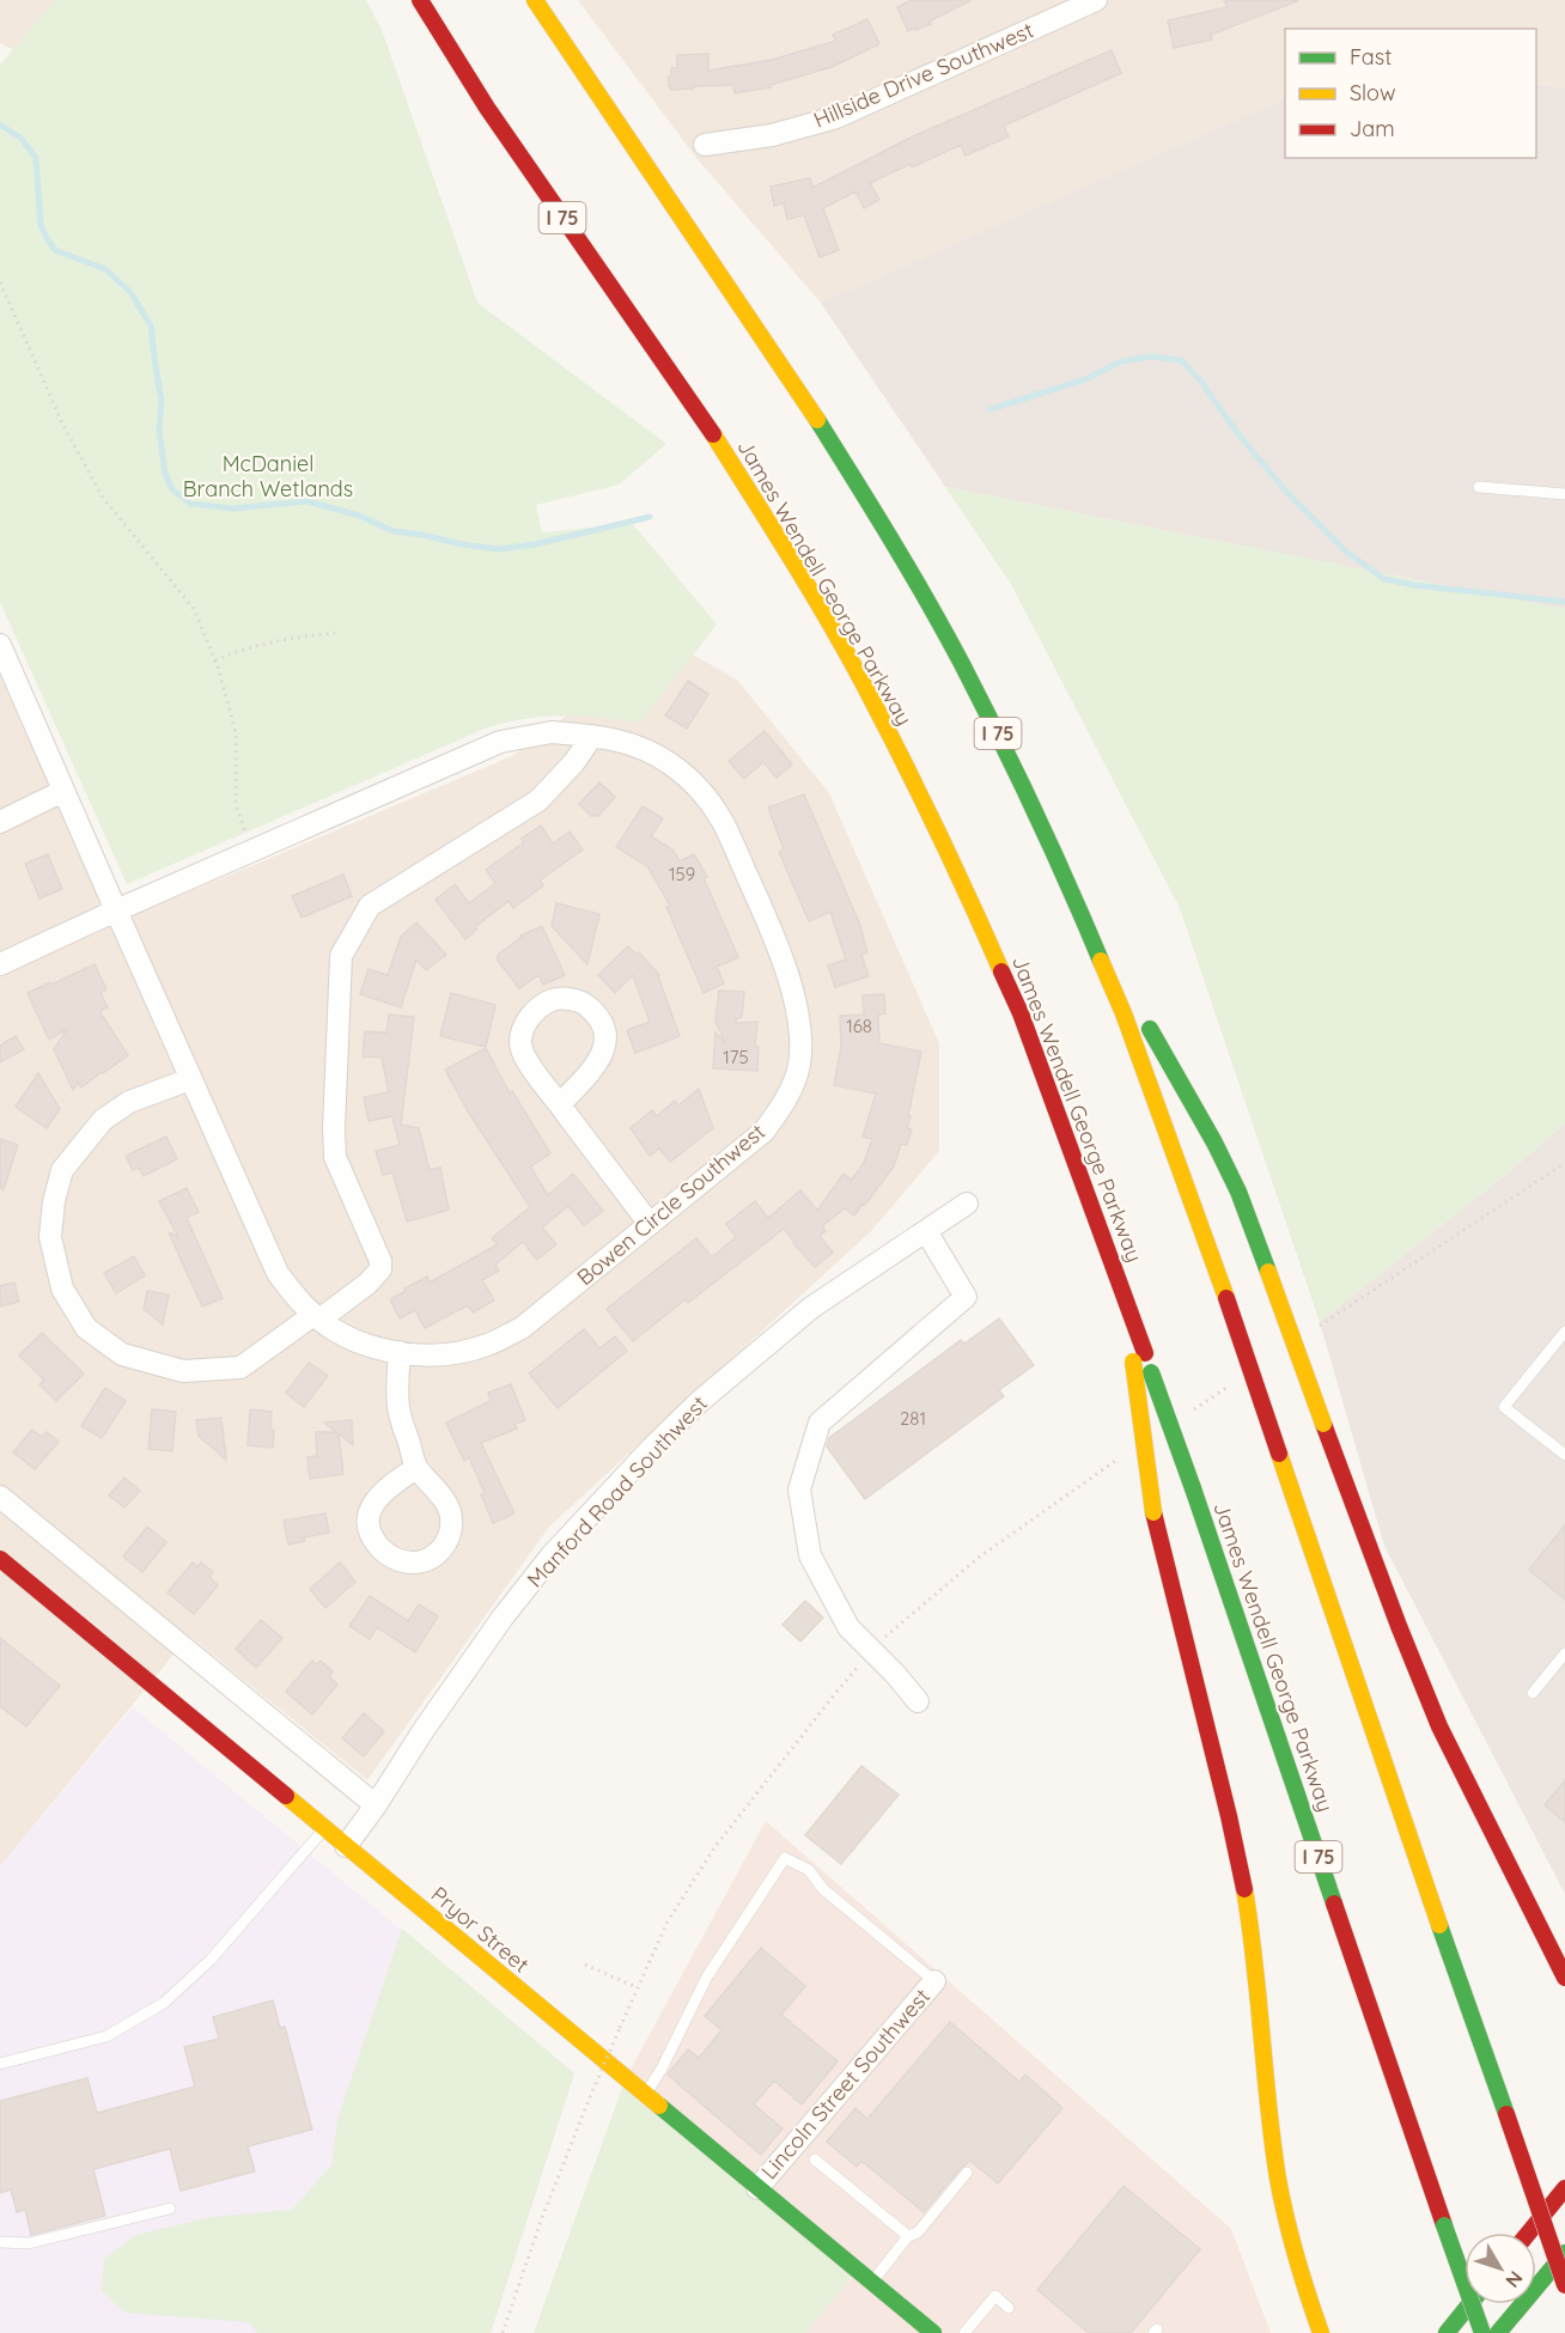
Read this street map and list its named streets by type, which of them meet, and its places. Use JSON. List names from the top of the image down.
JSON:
{
  "streets": {
    "main road": ["I 75", "James Wendell George Parkway", "Pryor Street"],
    "street": [
      "Hillside Drive Southwest",
      "Bowen Circle Southwest",
      "Manford Road Southwest",
      "Lincoln Street Southwest"
    ]
  },
  "crossings": [
    ["Manford Road Southwest", "Pryor Street"],
    ["Pryor Street", "Lincoln Street Southwest"]
  ],
  "parks": ["McDaniel Branch Wetlands"],
  "house_numbers": [
    "159",
    "168",
    "175",
    "281"
  ],
  "legend": ["Fast", "Slow", "Jam"],
  "north": "bottom right"
}
